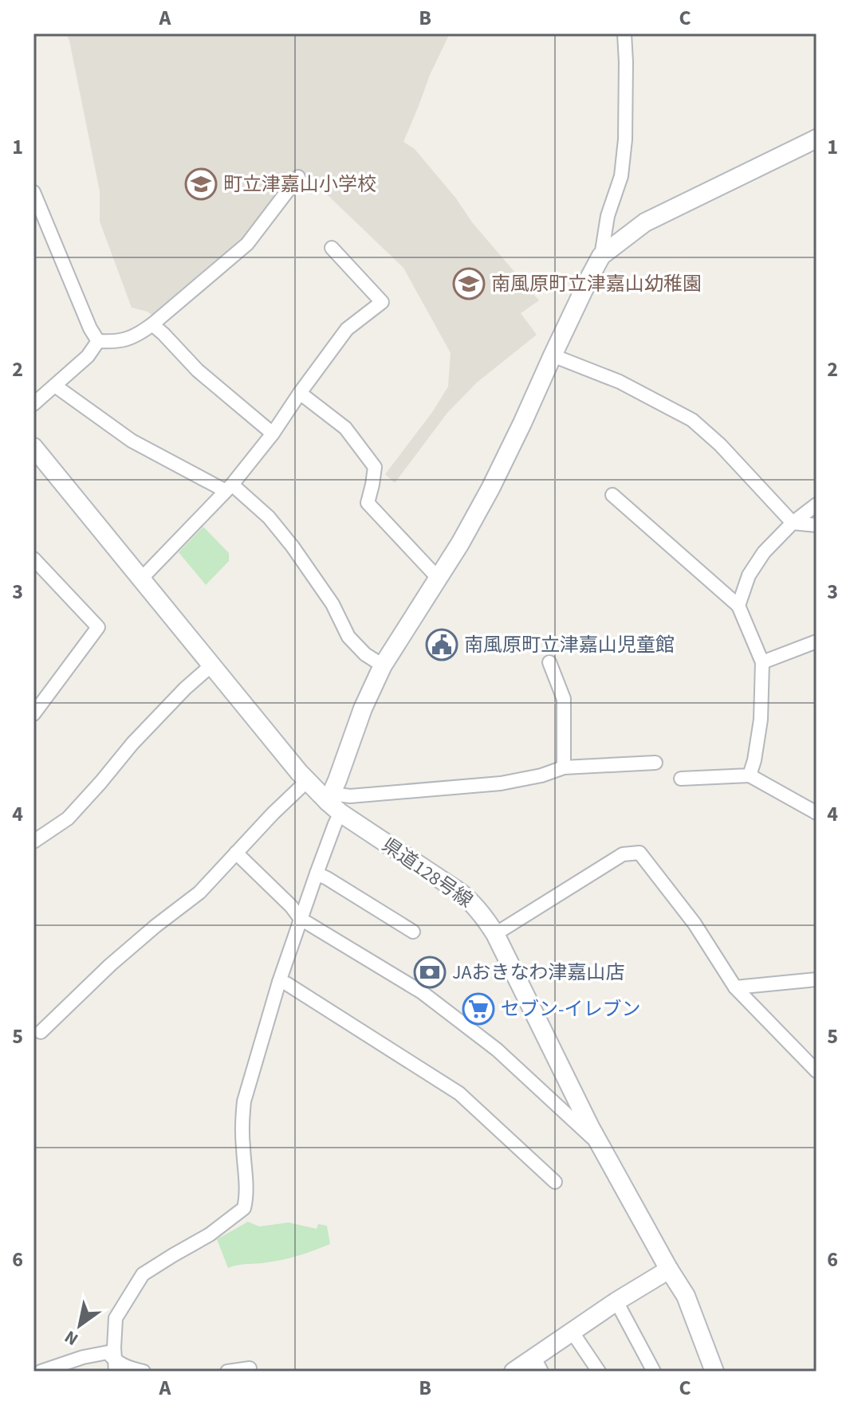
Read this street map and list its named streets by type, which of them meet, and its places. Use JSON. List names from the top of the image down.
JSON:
{
  "streets": {
    "main road": ["県道128号線"]
  },
  "places": {
    "school or university": ["町立津嘉山小学校", "南風原町立津嘉山幼稚園"],
    "public building": ["南風原町立津嘉山児童館"],
    "bank": ["JAおきなわ津嘉山店"],
    "supermarket": ["セブン-イレブン"]
  },
  "north": "bottom left",
  "grid": {
    "columns": ["A", "B", "C"],
    "rows": [
      "1",
      "2",
      "3",
      "4",
      "5",
      "6"
    ]
  }
}
